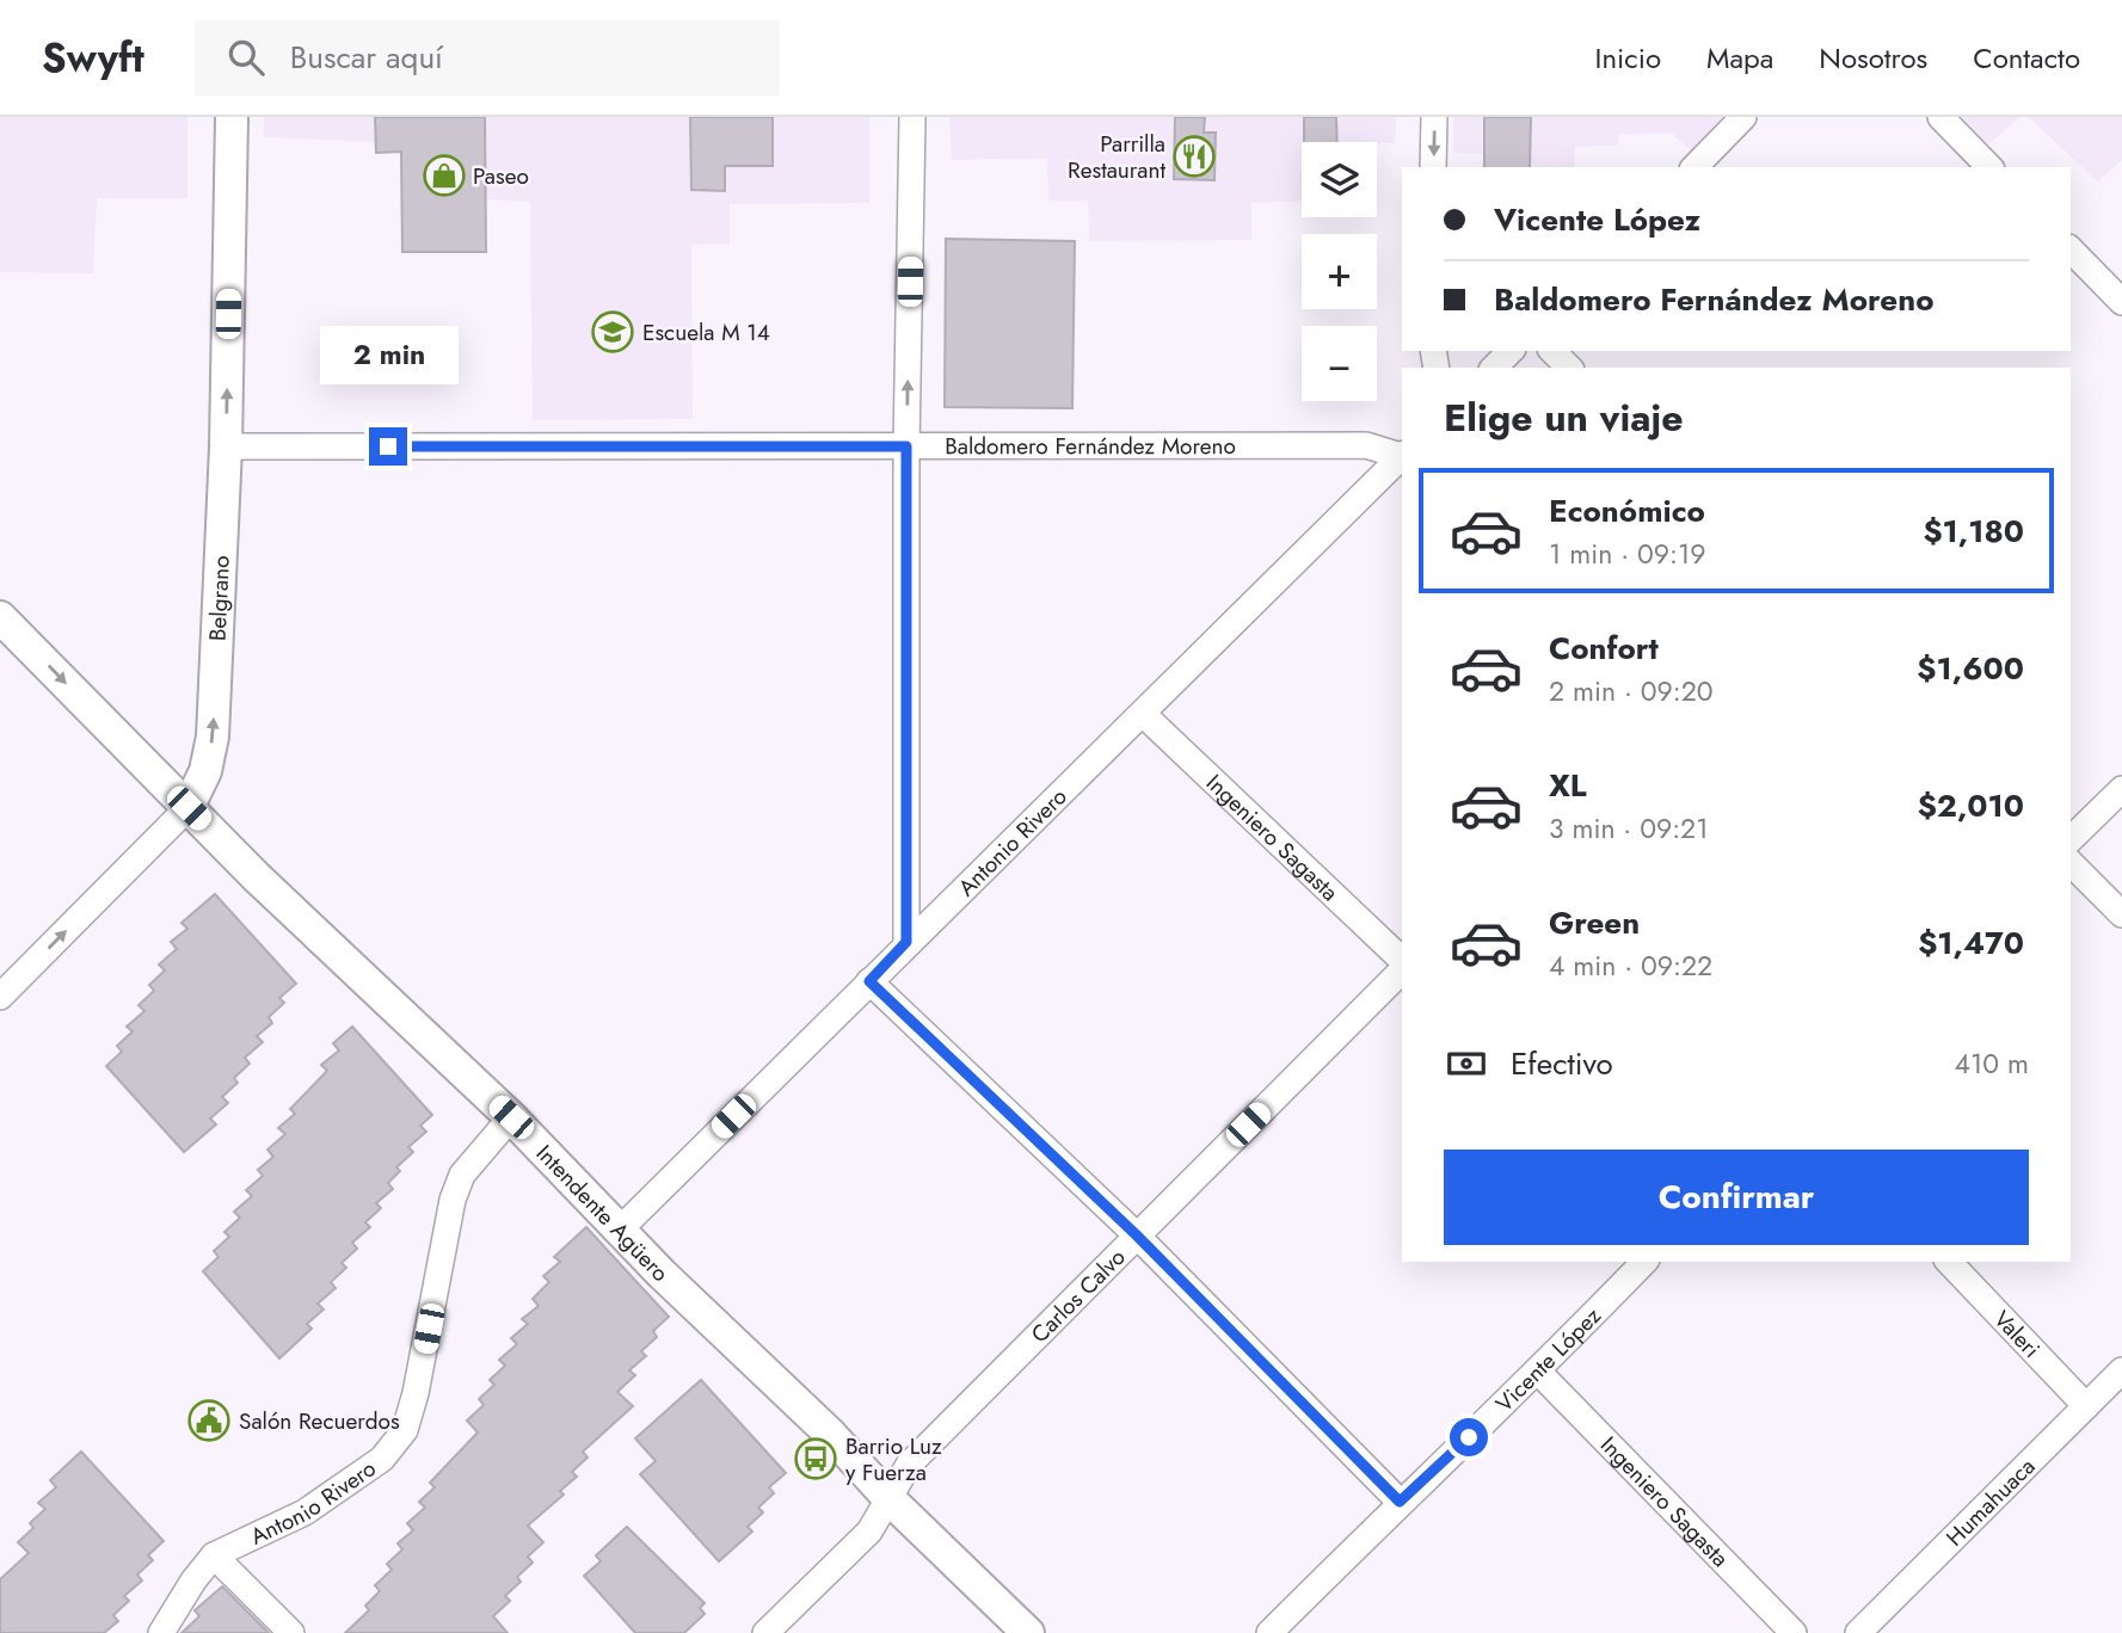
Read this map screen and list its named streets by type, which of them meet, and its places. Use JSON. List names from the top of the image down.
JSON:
{
  "streets": {
    "street": [
      "Baldomero Fernández Moreno",
      "Belgrano",
      "Ingeniero Sagasta",
      "Antonio Rivero",
      "Intendente Agüero",
      "Carlos Calvo",
      "Valeri",
      "Vicente López",
      "Humahuaca"
    ]
  },
  "crossings": [
    ["Baldomero Fernández Moreno", "Belgrano"],
    ["Belgrano", "Intendente Agüero"],
    ["Ingeniero Sagasta", "Antonio Rivero"],
    ["Ingeniero Sagasta", "Vicente López"],
    ["Antonio Rivero", "Intendente Agüero"],
    ["Intendente Agüero", "Carlos Calvo"],
    ["Valeri", "Humahuaca"]
  ],
  "one_way": ["Belgrano"],
  "places": {
    "restaurant": ["Parrilla Restaurant"],
    "shop": ["Paseo"],
    "school or university": ["Escuela M 14"],
    "public building": ["Salón Recuerdos"],
    "bus stop": ["Barrio Luz y Fuerza"]
  },
  "page": {
    "header": "Swyft",
    "search": "Buscar aquí",
    "nav": [
      "Inicio",
      "Mapa",
      "Nosotros",
      "Contacto"
    ],
    "map_buttons": ["+", "−"],
    "banner": ["Vicente López", "Baldomero Fernández Moreno"],
    "bubble": "2 min",
    "heading": "Elige un viaje",
    "list": [
      {
        "name": "Económico",
        "note": "1 min · 09:19",
        "value": "$1,180"
      },
      {
        "name": "Confort",
        "note": "2 min · 09:20",
        "value": "$1,600"
      },
      {
        "name": "XL",
        "note": "3 min · 09:21",
        "value": "$2,010"
      },
      {
        "name": "Green",
        "note": "4 min · 09:22",
        "value": "$1,470"
      }
    ],
    "pay": ["Efectivo", "410 m"],
    "buttons": "Confirmar"
  }
}
